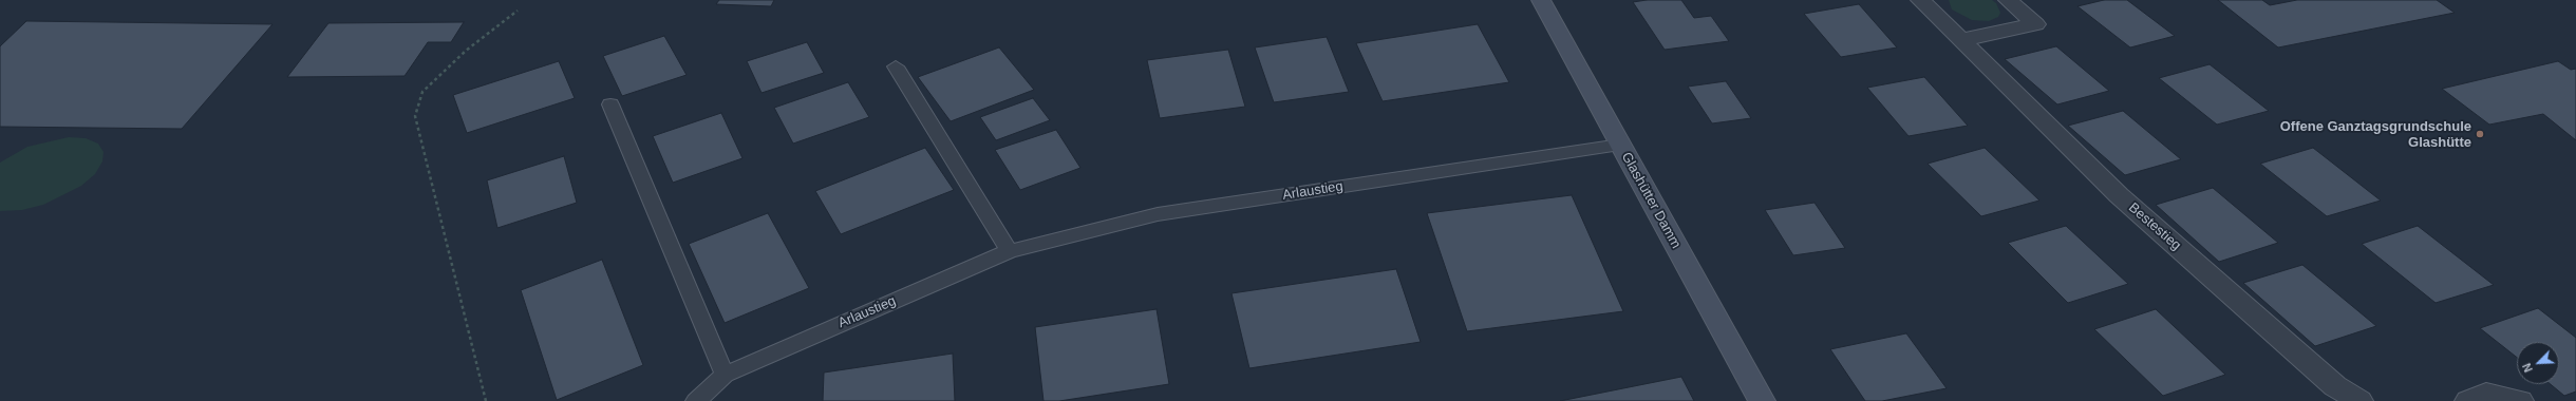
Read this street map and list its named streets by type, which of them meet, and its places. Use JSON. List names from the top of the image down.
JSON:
{
  "streets": {
    "street": ["Glashütter Damm", "Bestestieg"],
    "lane": ["Arlaustieg"]
  },
  "crossings": [
    ["Arlaustieg", "Glashütter Damm"]
  ],
  "places": ["Offene Ganztagsgrundschule Glashütte"],
  "north": "bottom left"
}
